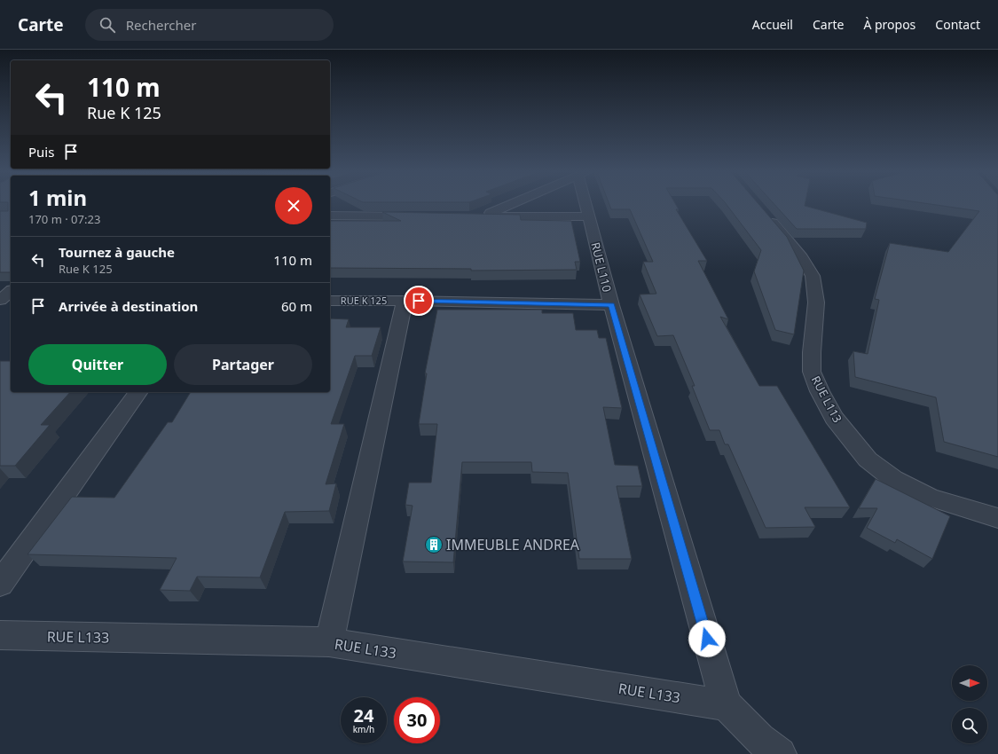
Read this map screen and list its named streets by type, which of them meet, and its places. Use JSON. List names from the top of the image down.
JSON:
{
  "streets": {
    "street": [
      "RUE L110",
      "RUE K 125",
      "RUE L113",
      "RUE L133"
    ]
  },
  "crossings": [
    ["RUE L110", "RUE K 125"],
    ["RUE L110", "RUE L133"]
  ],
  "places": {
    "building": ["IMMEUBLE ANDREA"]
  },
  "north": "right",
  "page": {
    "header": "Carte",
    "search": "Rechercher",
    "nav": [
      "Accueil",
      "Carte",
      "À propos",
      "Contact"
    ],
    "turn": ["110 m", "Rue K 125"],
    "then": "Puis",
    "heading": ["1 min", "170 m · 07:23"],
    "list": [
      {
        "name": "Tournez à gauche",
        "note": "Rue K 125",
        "value": "110 m"
      },
      {
        "name": "Arrivée à destination",
        "value": "60 m"
      }
    ],
    "buttons": ["Quitter", "Partager"],
    "speed": "24 km/h",
    "limit": "30"
  }
}
